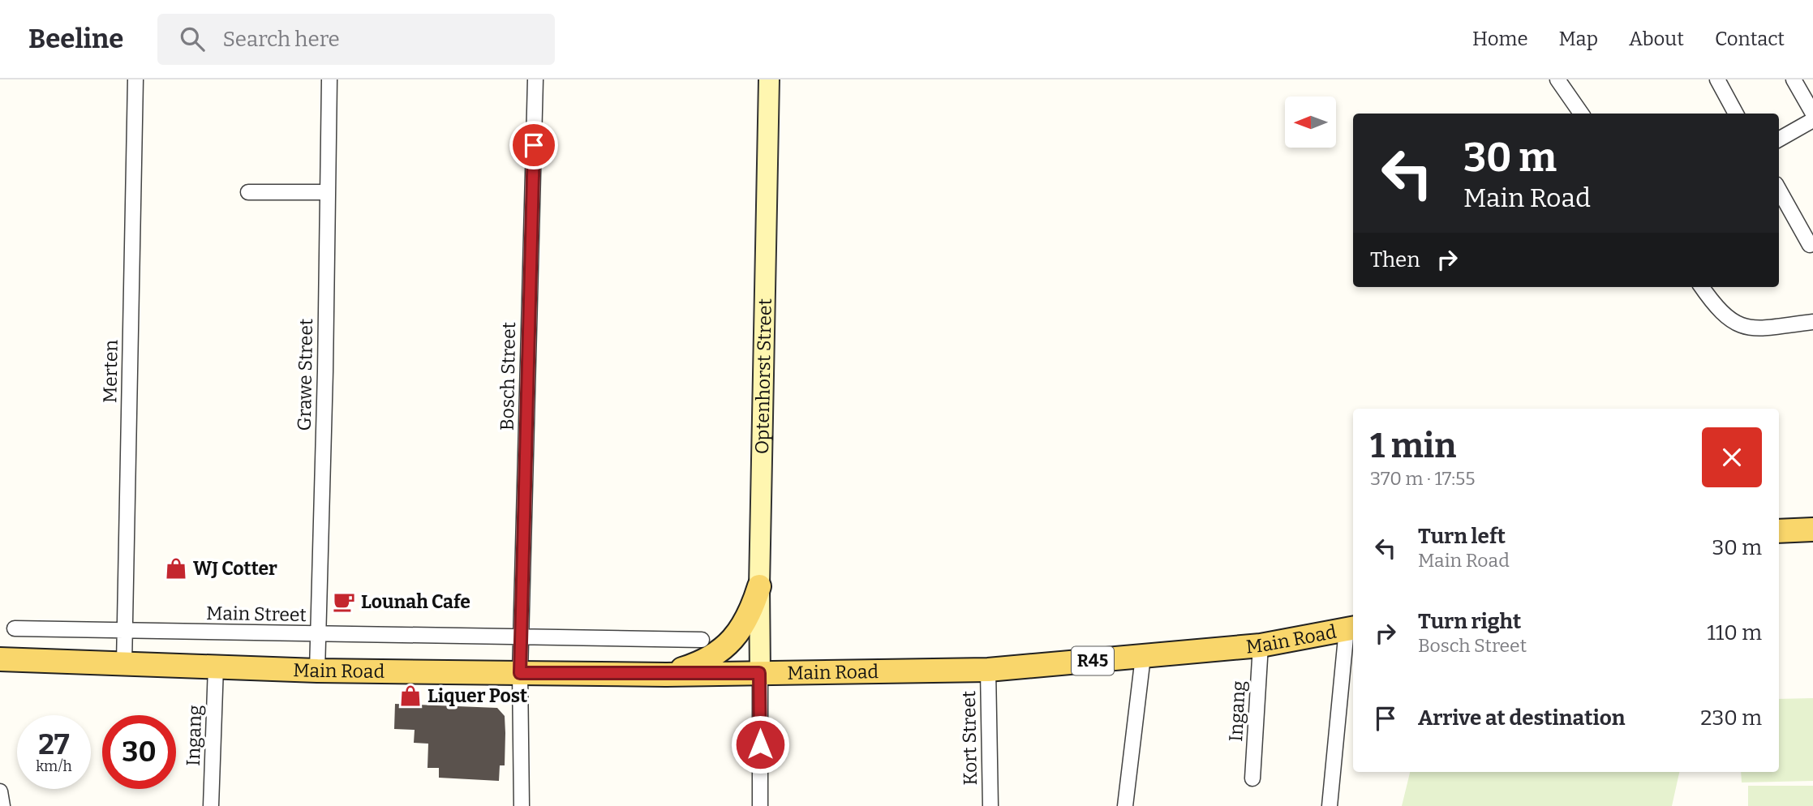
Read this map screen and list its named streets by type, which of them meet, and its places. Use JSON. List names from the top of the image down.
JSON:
{
  "streets": {
    "main road": ["Optenhorst Street", "Main Road", "R45"],
    "street": [
      "Merten",
      "Grawe Street",
      "Bosch Street",
      "Main Street",
      "Ingang",
      "Kort Street"
    ]
  },
  "crossings": [
    ["Merten", "Main Street"],
    ["Merten", "Main Road"],
    ["Grawe Street", "Main Street"],
    ["Grawe Street", "Main Road"],
    ["Bosch Street", "Main Street"],
    ["Bosch Street", "Main Road"],
    ["Optenhorst Street", "Main Road"],
    ["Main Road", "Ingang"],
    ["Main Road", "Kort Street"]
  ],
  "places": {
    "shop": ["WJ Cotter", "Liquer Post"],
    "cafe": ["Lounah Cafe"]
  },
  "north": "left",
  "page": {
    "header": "Beeline",
    "search": "Search here",
    "nav": [
      "Home",
      "Map",
      "About",
      "Contact"
    ],
    "turn": ["30 m", "Main Road"],
    "then": "Then",
    "heading": ["1 min", "370 m · 17:55"],
    "list": [
      {
        "name": "Turn left",
        "note": "Main Road",
        "value": "30 m"
      },
      {
        "name": "Turn right",
        "note": "Bosch Street",
        "value": "110 m"
      },
      {
        "name": "Arrive at destination",
        "value": "230 m"
      }
    ],
    "speed": "27 km/h",
    "limit": "30"
  }
}
